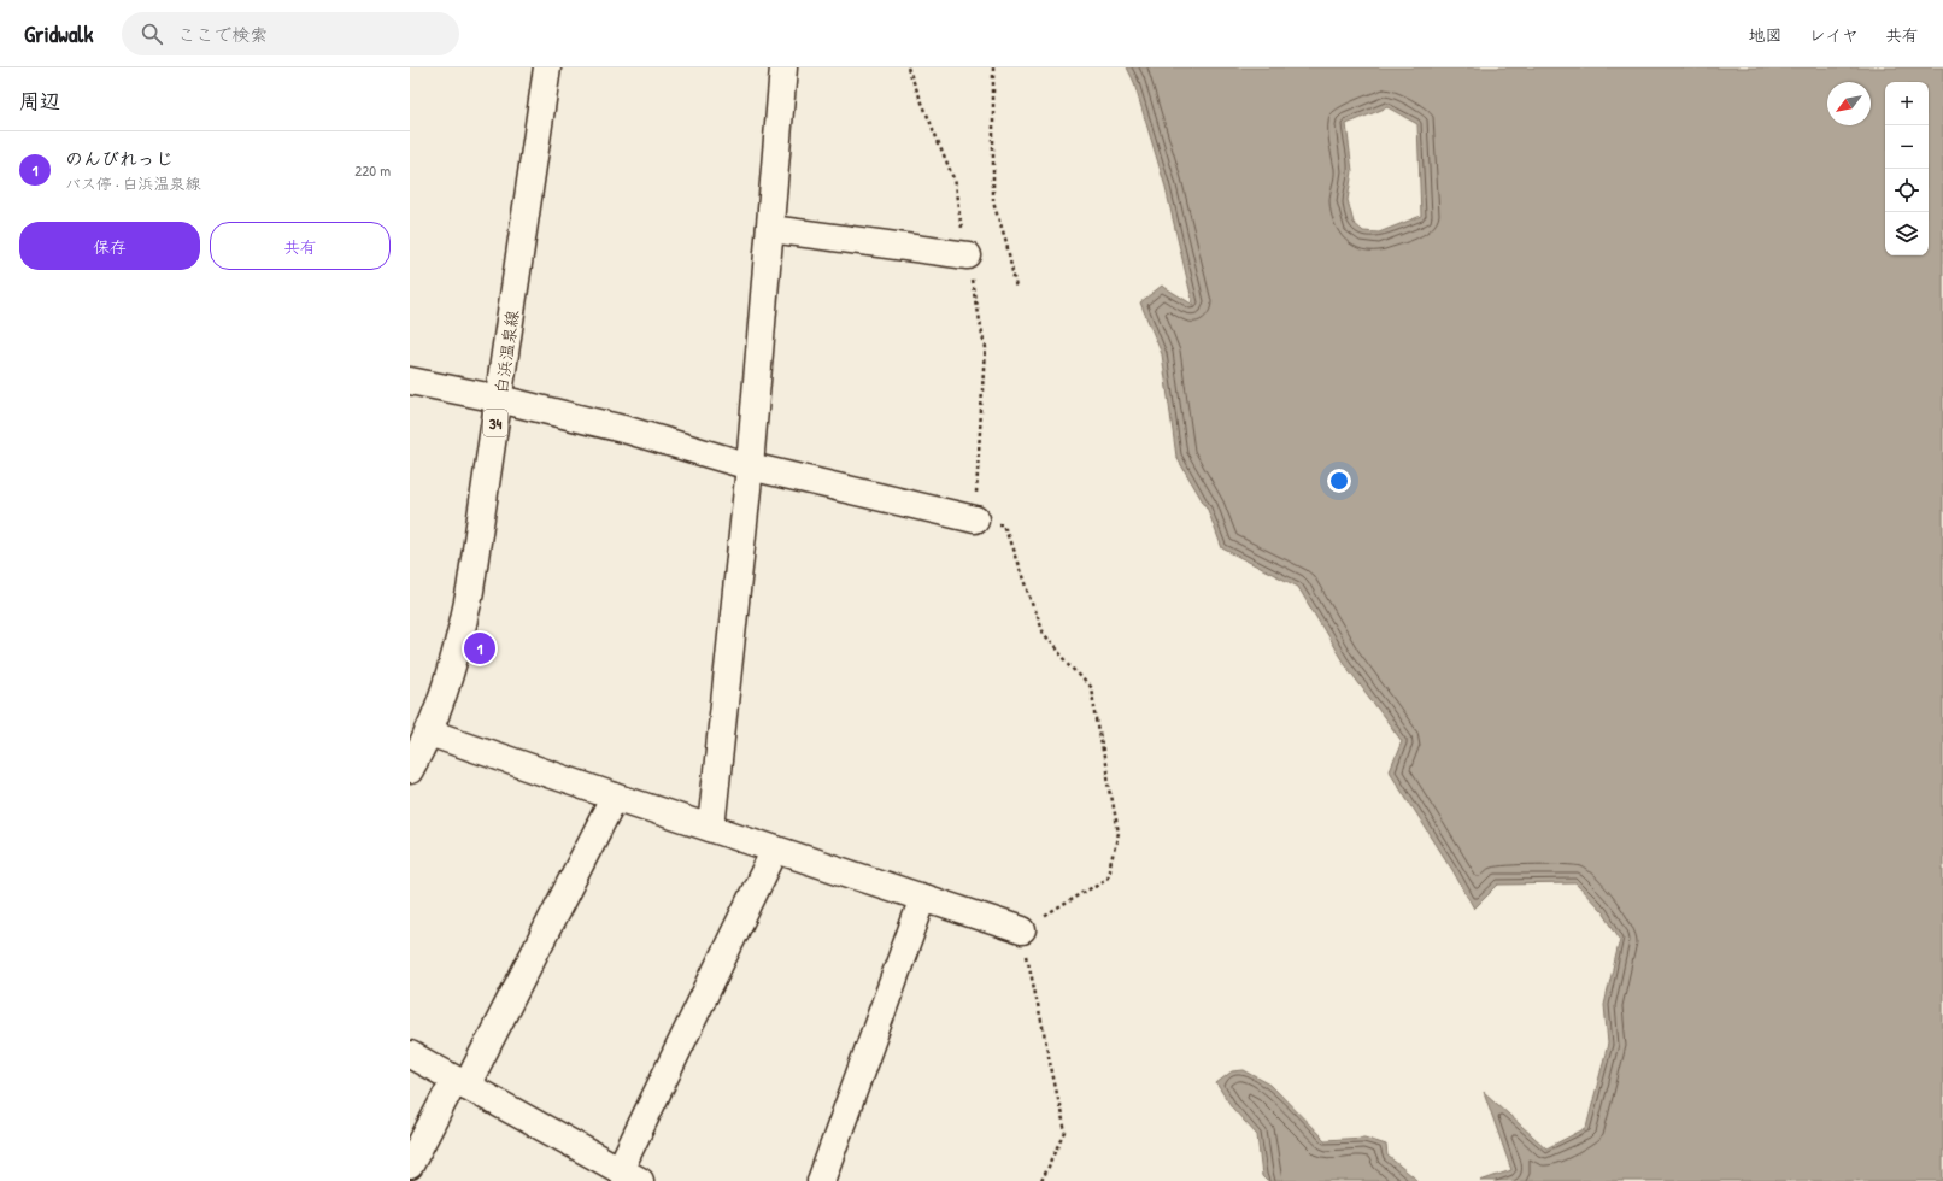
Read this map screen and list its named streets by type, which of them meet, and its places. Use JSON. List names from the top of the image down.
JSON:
{
  "streets": {
    "street": ["白浜温泉線", "34"]
  },
  "north": "bottom left",
  "page": {
    "header": "Gridwalk",
    "search": "ここで検索",
    "nav": ["地図", "レイヤ", "共有"],
    "heading": "周辺",
    "map_buttons": ["+", "−"],
    "list": [
      {
        "mark": "1",
        "name": "のんびれっじ",
        "note": "バス停 · 白浜温泉線",
        "value": "220 m"
      }
    ],
    "buttons": ["保存", "共有"],
    "pins": "1"
  }
}
